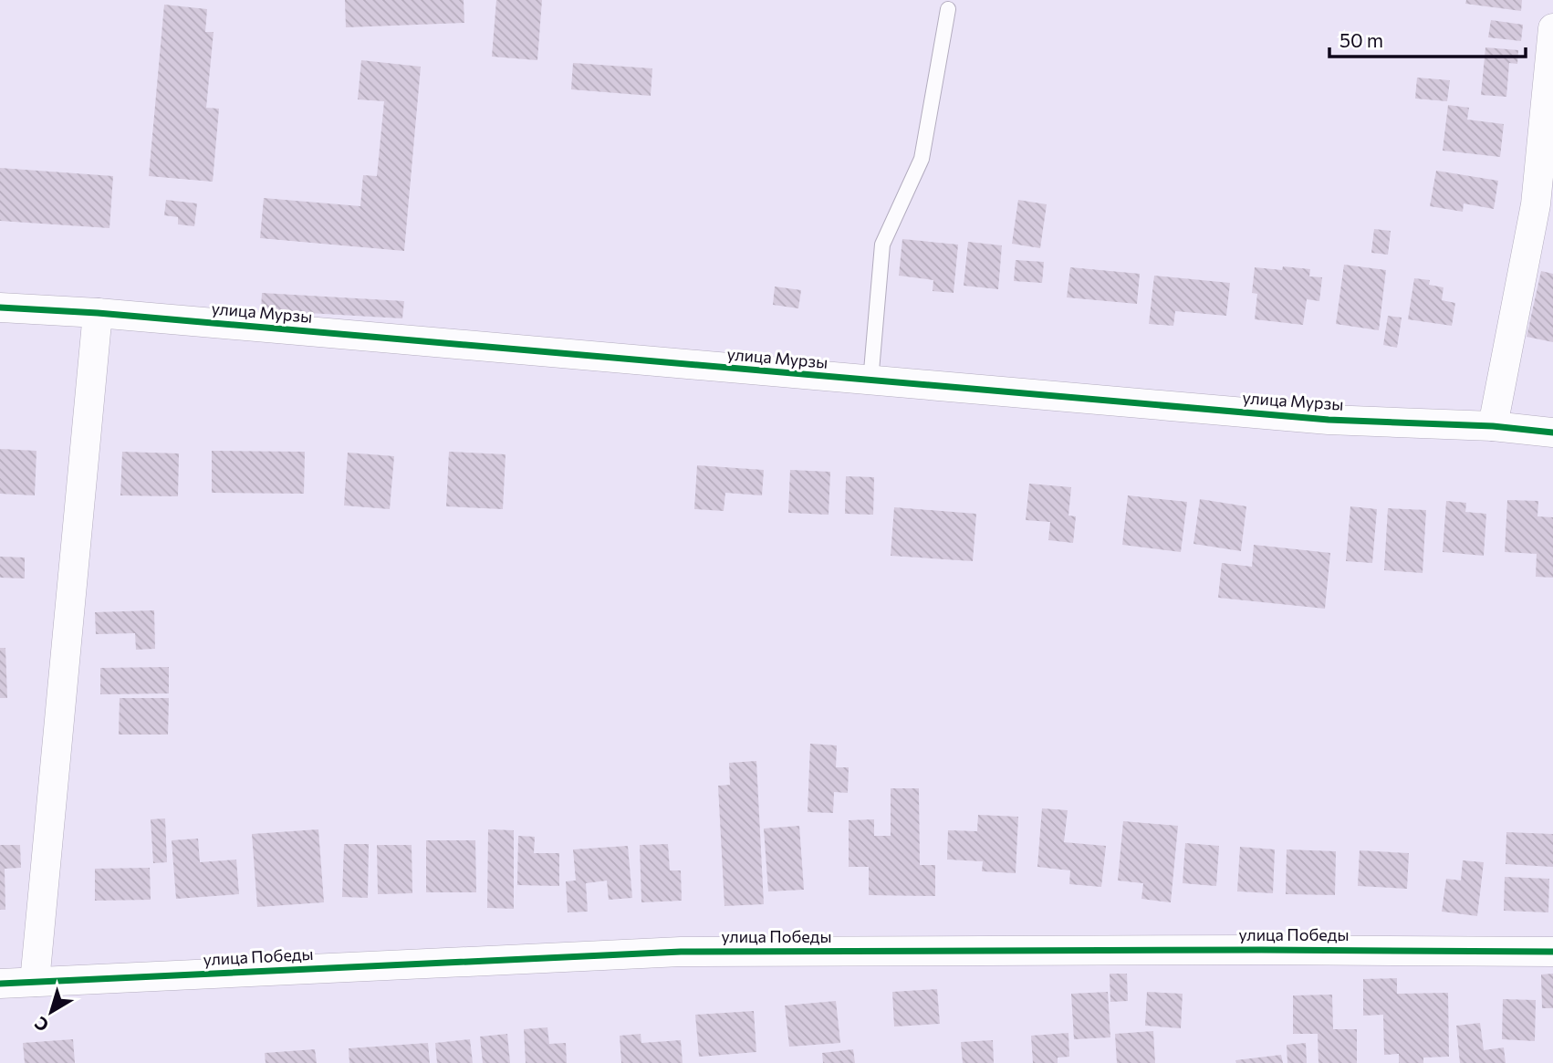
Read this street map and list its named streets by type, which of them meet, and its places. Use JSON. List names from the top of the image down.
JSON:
{
  "streets": {
    "street": ["улица Мурзы", "улица Победы"]
  },
  "scale_bar": "50 m",
  "north": "bottom left"
}
